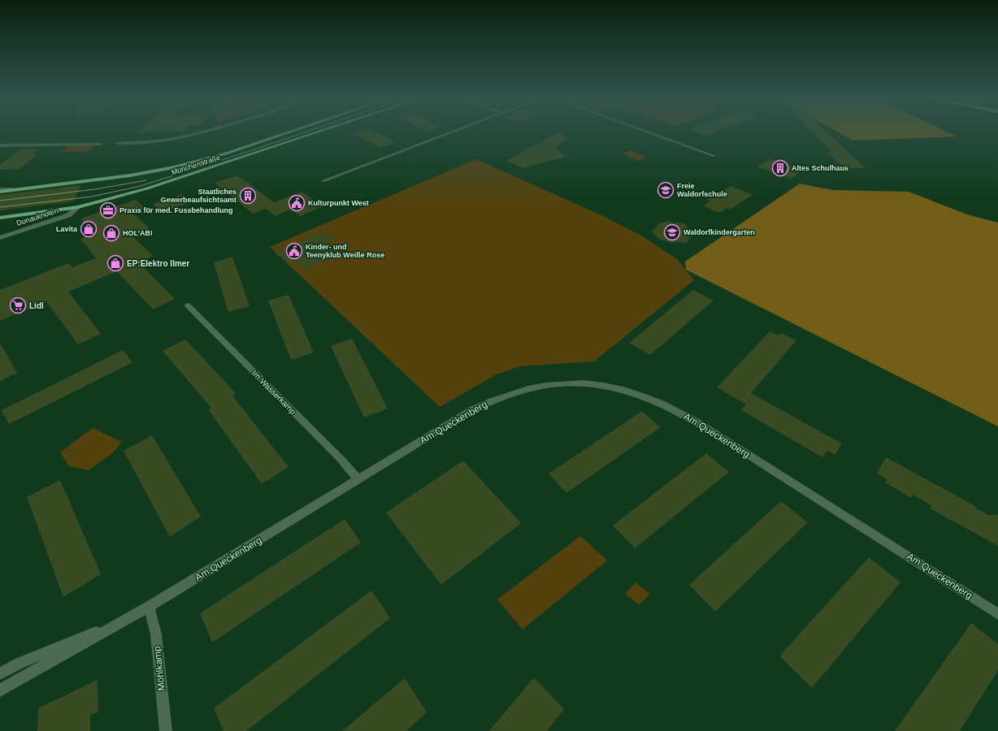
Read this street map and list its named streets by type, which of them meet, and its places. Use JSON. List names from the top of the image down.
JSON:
{
  "streets": {
    "main road": ["Münchenstraße", "Donauknoten"],
    "street": ["Im Wasserkamp", "Am Queckenberg", "Möhlkamp"]
  },
  "crossings": [
    ["Münchenstraße", "Donauknoten"],
    ["Im Wasserkamp", "Am Queckenberg"],
    ["Am Queckenberg", "Möhlkamp"]
  ],
  "places": {
    "building": ["Altes Schulhaus", "Staatliches Gewerbeaufsichtsamt"],
    "school or university": ["Freie Waldorfschule", "Waldorfkindergarten"],
    "public building": ["Kulturpunkt West", "Kinder- und Teenyklub Weiße Rose"],
    "office": ["Praxis für med. Fussbehandlung"],
    "shop": ["Lavita", "HOL’AB!", "EP:Elektro Ilmer"],
    "supermarket": ["Lidl"]
  }
}
